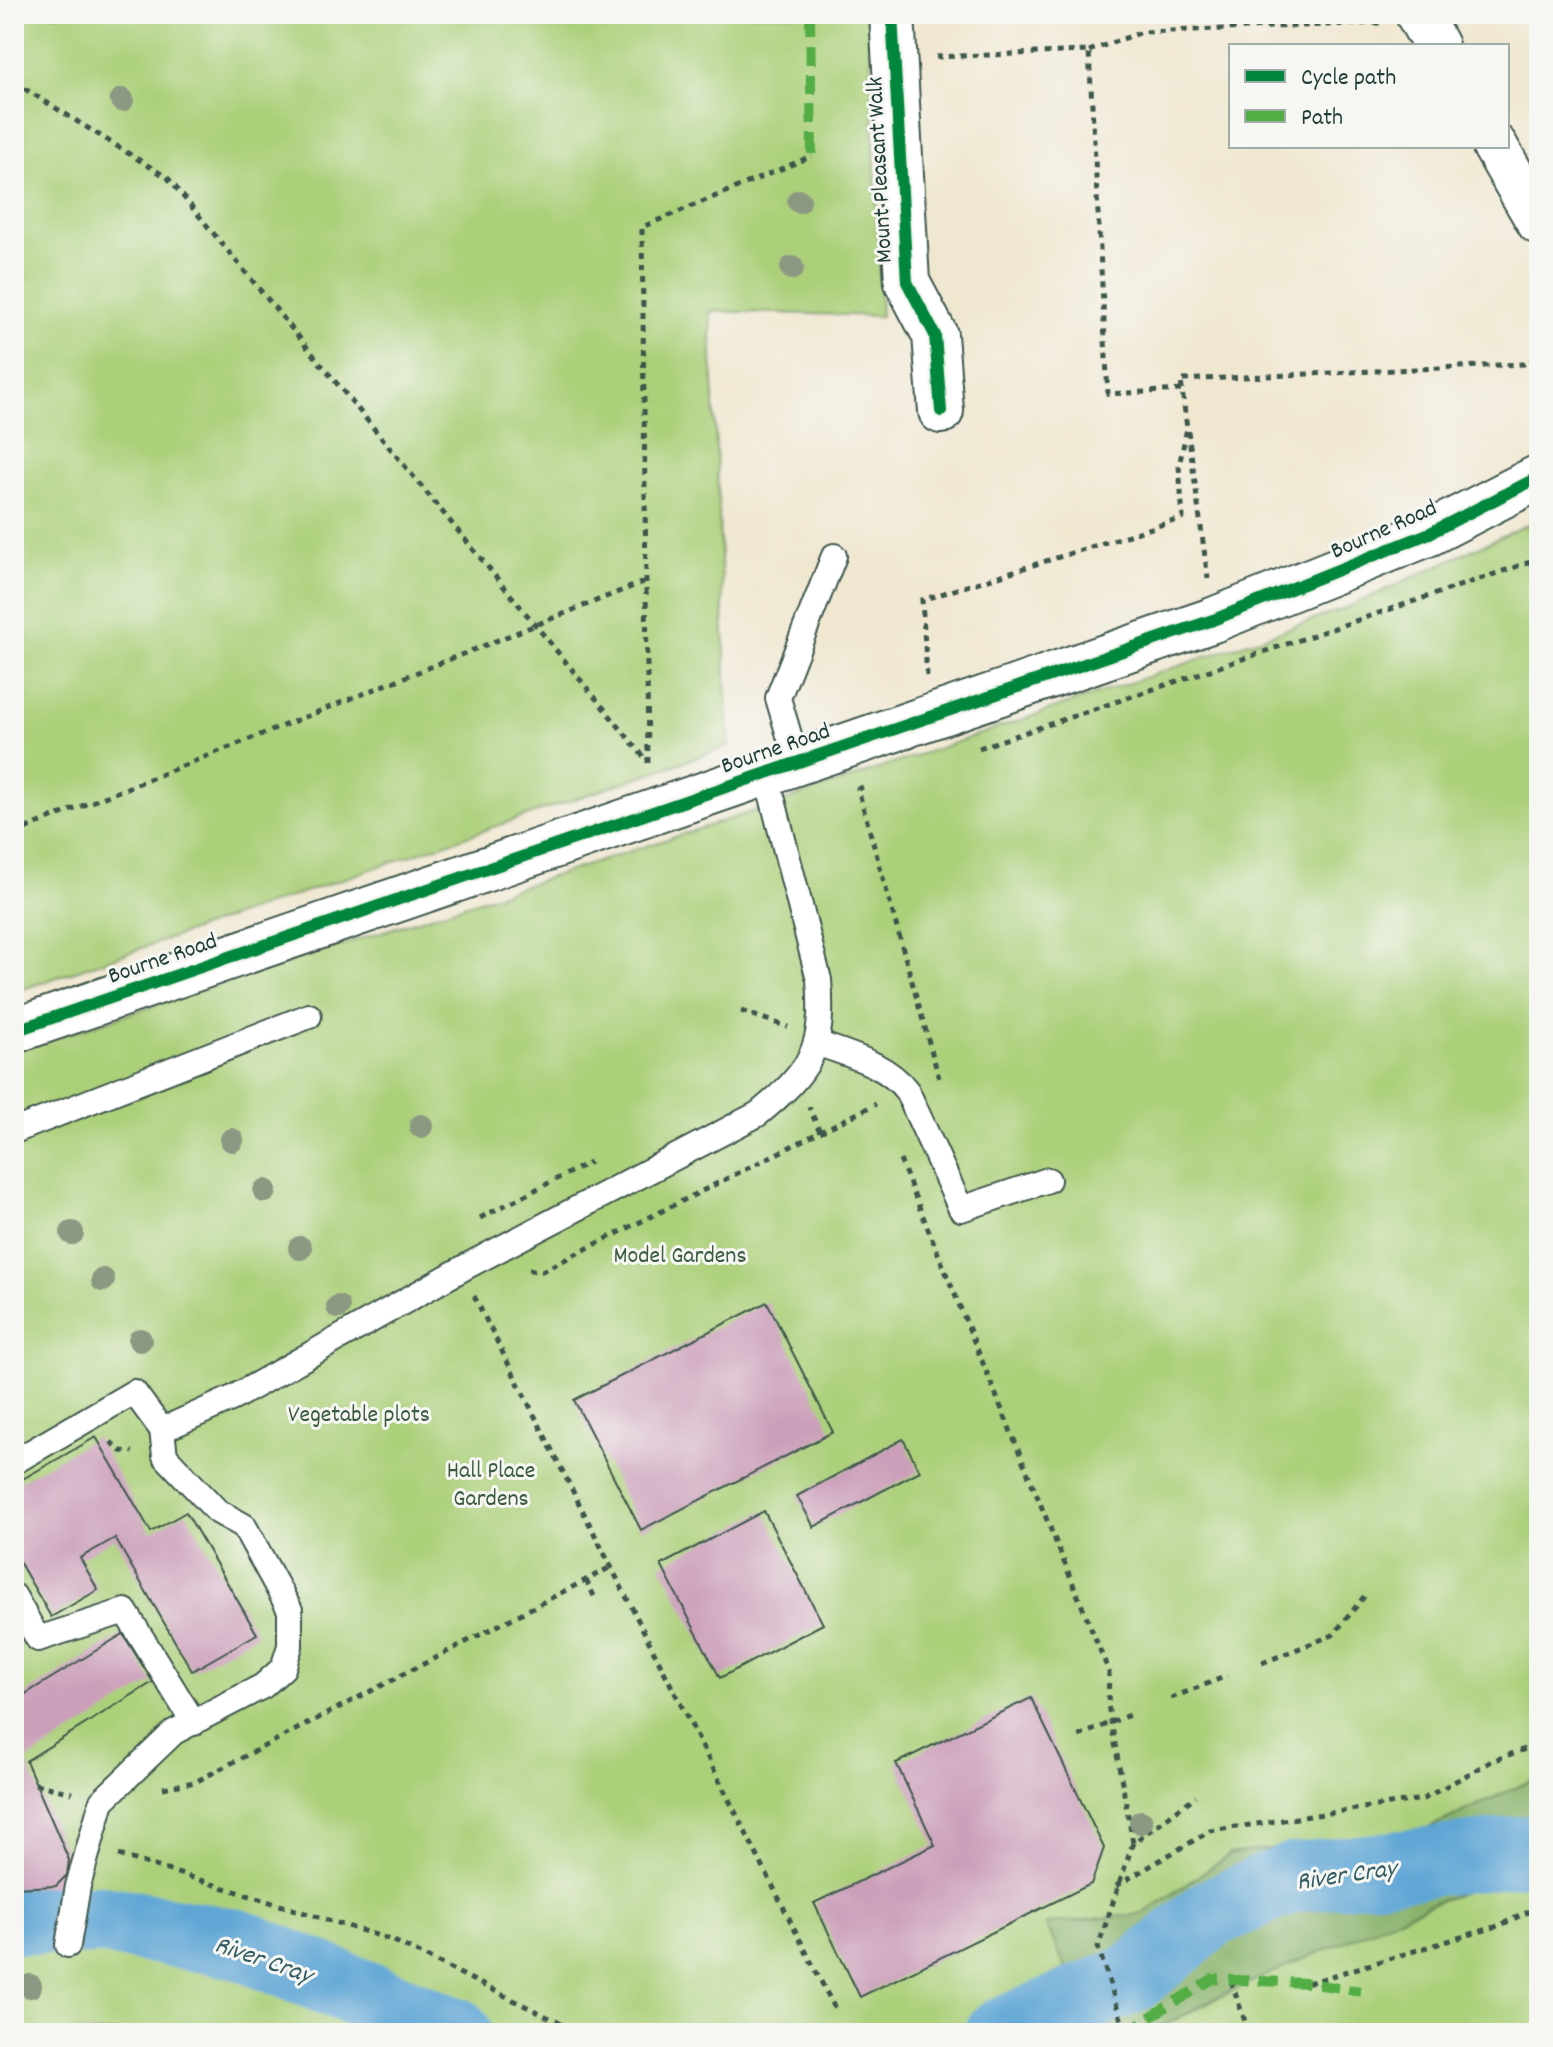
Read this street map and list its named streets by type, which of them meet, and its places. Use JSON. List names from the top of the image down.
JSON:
{
  "streets": {
    "main road": ["Mount Pleasant Walk", "Bourne Road"]
  },
  "water": ["River Cray"],
  "parks": ["Model Gardens", "Vegetable plots", "Hall Place Gardens"],
  "legend": ["Cycle path", "Path"]
}
